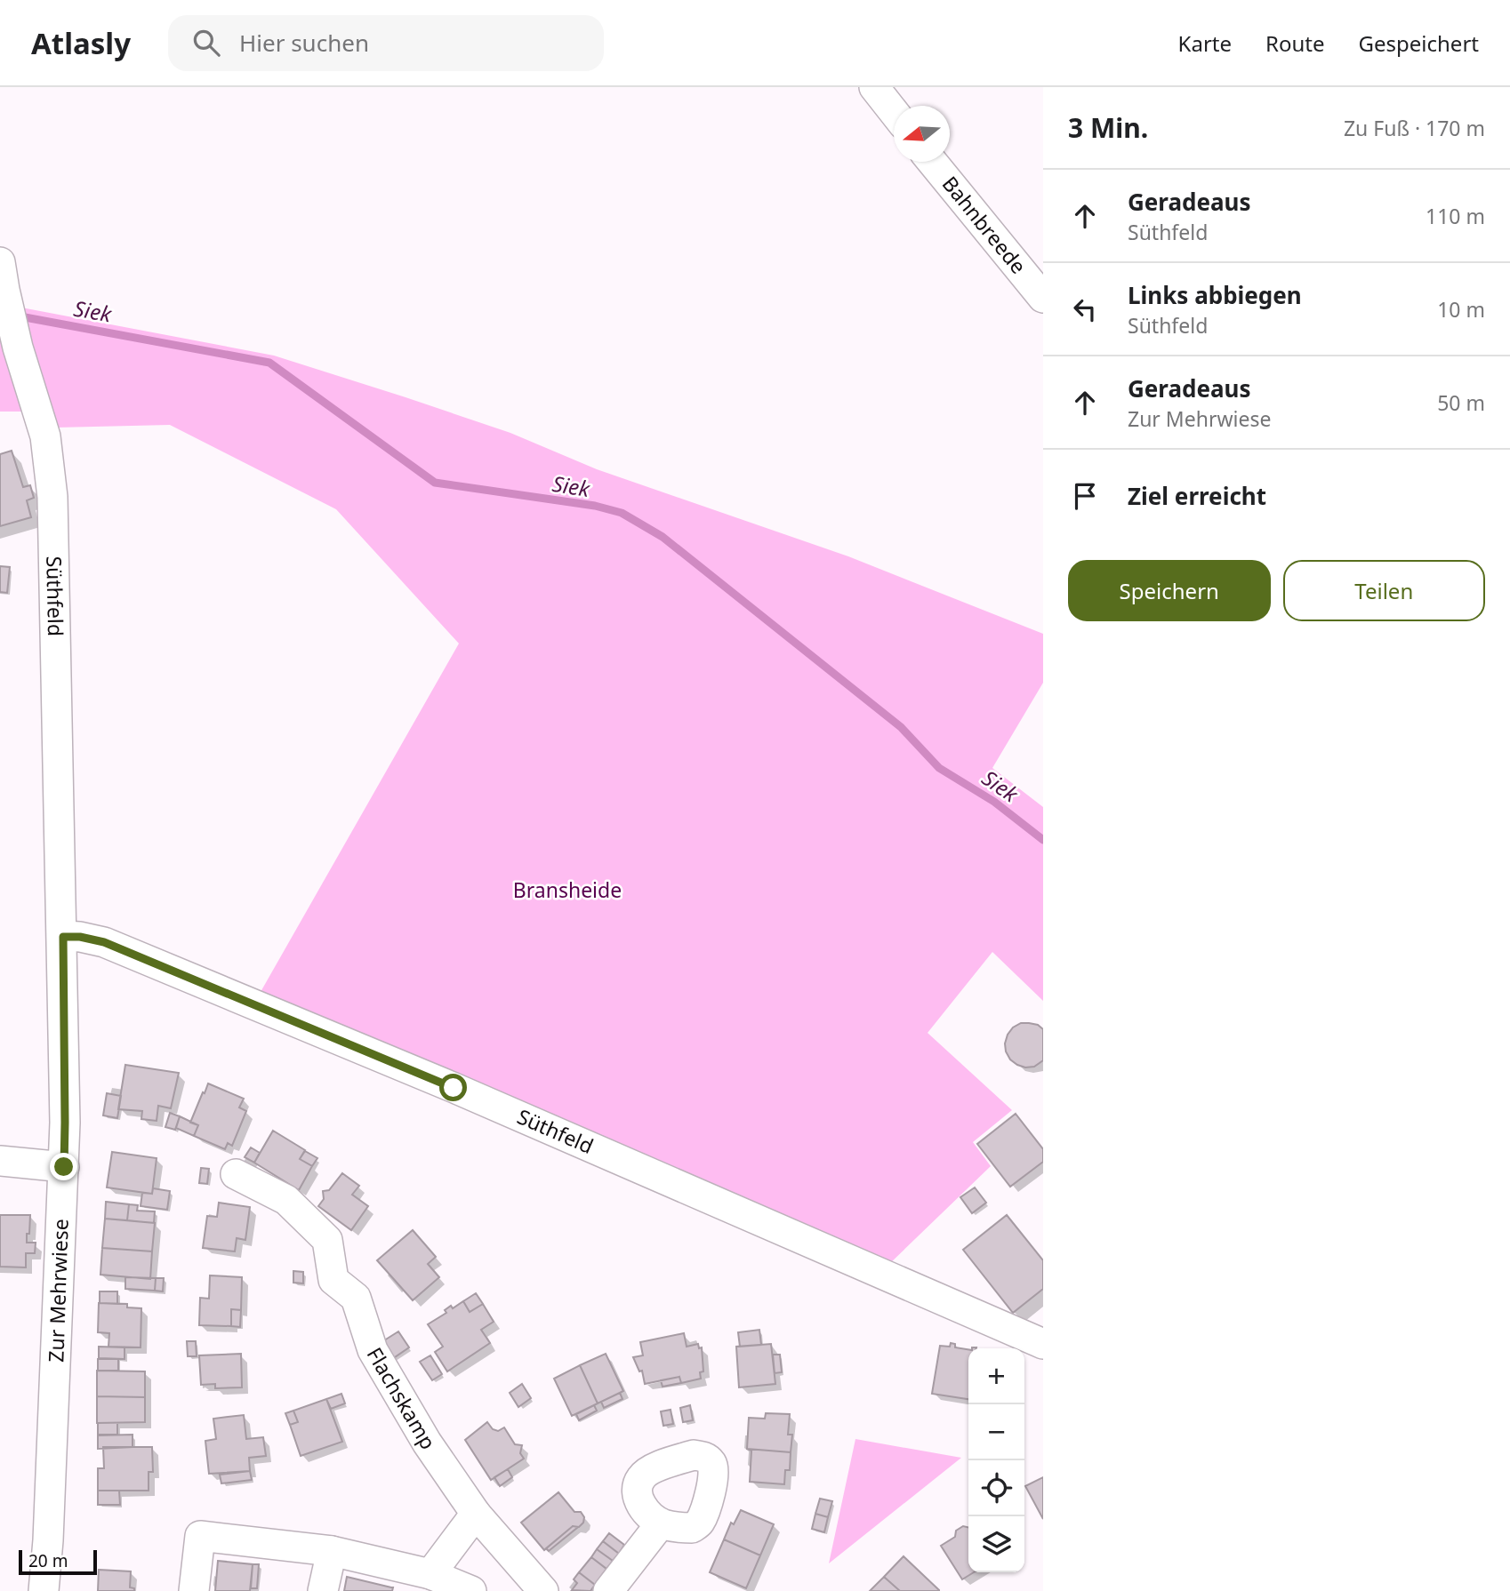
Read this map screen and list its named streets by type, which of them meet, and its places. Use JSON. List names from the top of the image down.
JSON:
{
  "streets": {
    "street": [
      "Bahnbreede",
      "Süthfeld",
      "Zur Mehrwiese",
      "Flachskamp"
    ]
  },
  "crossings": [
    ["Süthfeld", "Zur Mehrwiese"]
  ],
  "water": ["Siek"],
  "parks": ["Bransheide"],
  "scale_bar": "20 m",
  "north": "left",
  "page": {
    "header": "Atlasly",
    "search": "Hier suchen",
    "nav": ["Karte", "Route", "Gespeichert"],
    "heading": ["3 Min.", "Zu Fuß · 170 m"],
    "list": [
      ["Geradeaus", "Süthfeld", "110 m"],
      ["Links abbiegen", "Süthfeld", "10 m"],
      ["Geradeaus", "Zur Mehrwiese", "50 m"],
      "Ziel erreicht"
    ],
    "buttons": ["Speichern", "Teilen"],
    "map_buttons": ["+", "−"],
    "scale": "20 m"
  }
}
